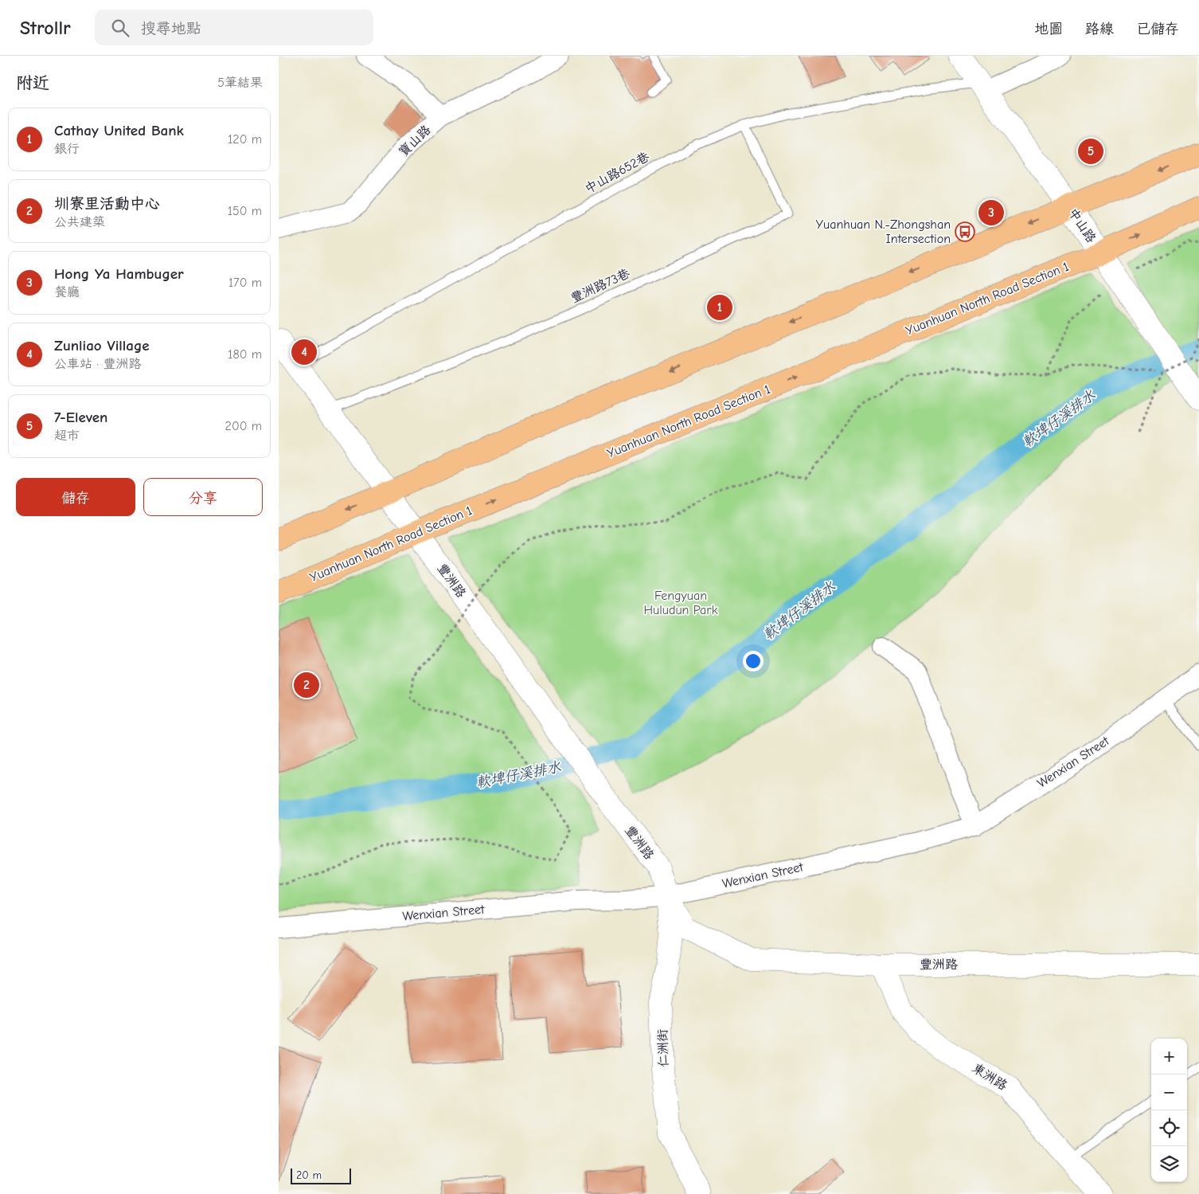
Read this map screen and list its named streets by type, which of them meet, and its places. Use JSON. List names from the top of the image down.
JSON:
{
  "streets": {
    "main road": ["Yuanhuan North Road Section 1"],
    "street": [
      "寶山路",
      "中山路",
      "豐洲路",
      "Wenxian Street",
      "仁洲街",
      "東洲路"
    ],
    "lane": ["中山路652巷", "豐洲路73巷"]
  },
  "crossings": [
    ["中山路652巷", "中山路"],
    ["中山路652巷", "豐洲路73巷"],
    ["中山路652巷", "豐洲路"],
    ["中山路", "Yuanhuan North Road Section 1"],
    ["豐洲路73巷", "豐洲路"],
    ["Yuanhuan North Road Section 1", "豐洲路"],
    ["豐洲路", "Wenxian Street"],
    ["豐洲路", "仁洲街"],
    ["豐洲路", "東洲路"],
    ["Wenxian Street", "仁洲街"]
  ],
  "water": ["軟埤仔溪排水"],
  "parks": ["Fengyuan Huludun Park"],
  "places": {
    "bus stop": ["Yuanhuan N.-Zhongshan Intersection"]
  },
  "scale_bar": "20 m",
  "page": {
    "header": "Strollr",
    "search": "搜尋地點",
    "nav": ["地圖", "路線", "已儲存"],
    "heading": ["附近", "5筆結果"],
    "list": [
      {
        "mark": "1",
        "name": "Cathay United Bank",
        "note": "銀行",
        "value": "120 m"
      },
      {
        "mark": "2",
        "name": "圳寮里活動中心",
        "note": "公共建築",
        "value": "150 m"
      },
      {
        "mark": "3",
        "name": "Hong Ya Hambuger",
        "note": "餐廳",
        "value": "170 m"
      },
      {
        "mark": "4",
        "name": "Zunliao Village",
        "note": "公車站 · 豐洲路",
        "value": "180 m"
      },
      {
        "mark": "5",
        "name": "7-Eleven",
        "note": "超市",
        "value": "200 m"
      }
    ],
    "pins": [
      "5",
      "3",
      "1",
      "4",
      "2"
    ],
    "buttons": ["儲存", "分享"],
    "map_buttons": ["+", "−"],
    "scale": "20 m"
  }
}
